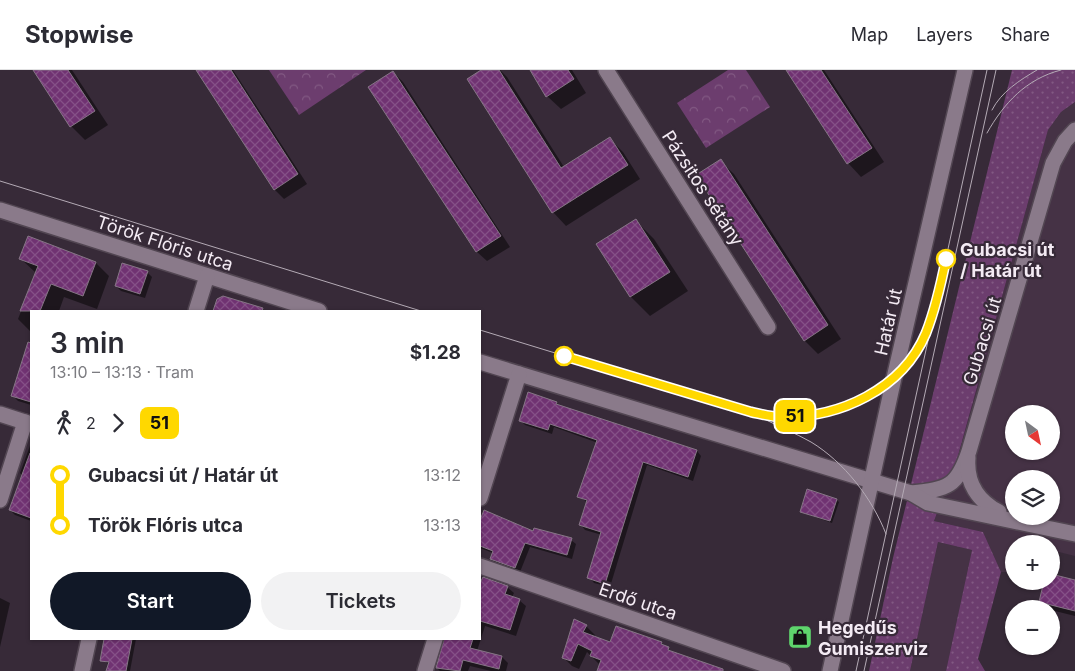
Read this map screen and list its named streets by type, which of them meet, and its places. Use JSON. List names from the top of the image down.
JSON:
{
  "streets": {
    "street": [
      "Pázsitos sétány",
      "Török Flóris utca",
      "Határ út",
      "Gubacsi út",
      "Erdő utca"
    ]
  },
  "crossings": [
    ["Határ út", "Gubacsi út"]
  ],
  "places": {
    "other": ["Gubacsi út / Határ út"],
    "shop": ["Hegedűs Gumiszerviz"]
  },
  "lines": ["tram line 51"],
  "north": "bottom right",
  "page": {
    "header": "Stopwise",
    "nav": ["Map", "Layers", "Share"],
    "on_map": "51",
    "heading": ["3 min", "13:10 – 13:13 · Tram", "$1.28"],
    "legs": ["2", "51"],
    "map_buttons": ["+", "−"],
    "list": [
      {
        "name": "Gubacsi út / Határ út",
        "value": "13:12"
      },
      {
        "name": "Török Flóris utca",
        "value": "13:13"
      }
    ],
    "buttons": ["Start", "Tickets"]
  }
}
